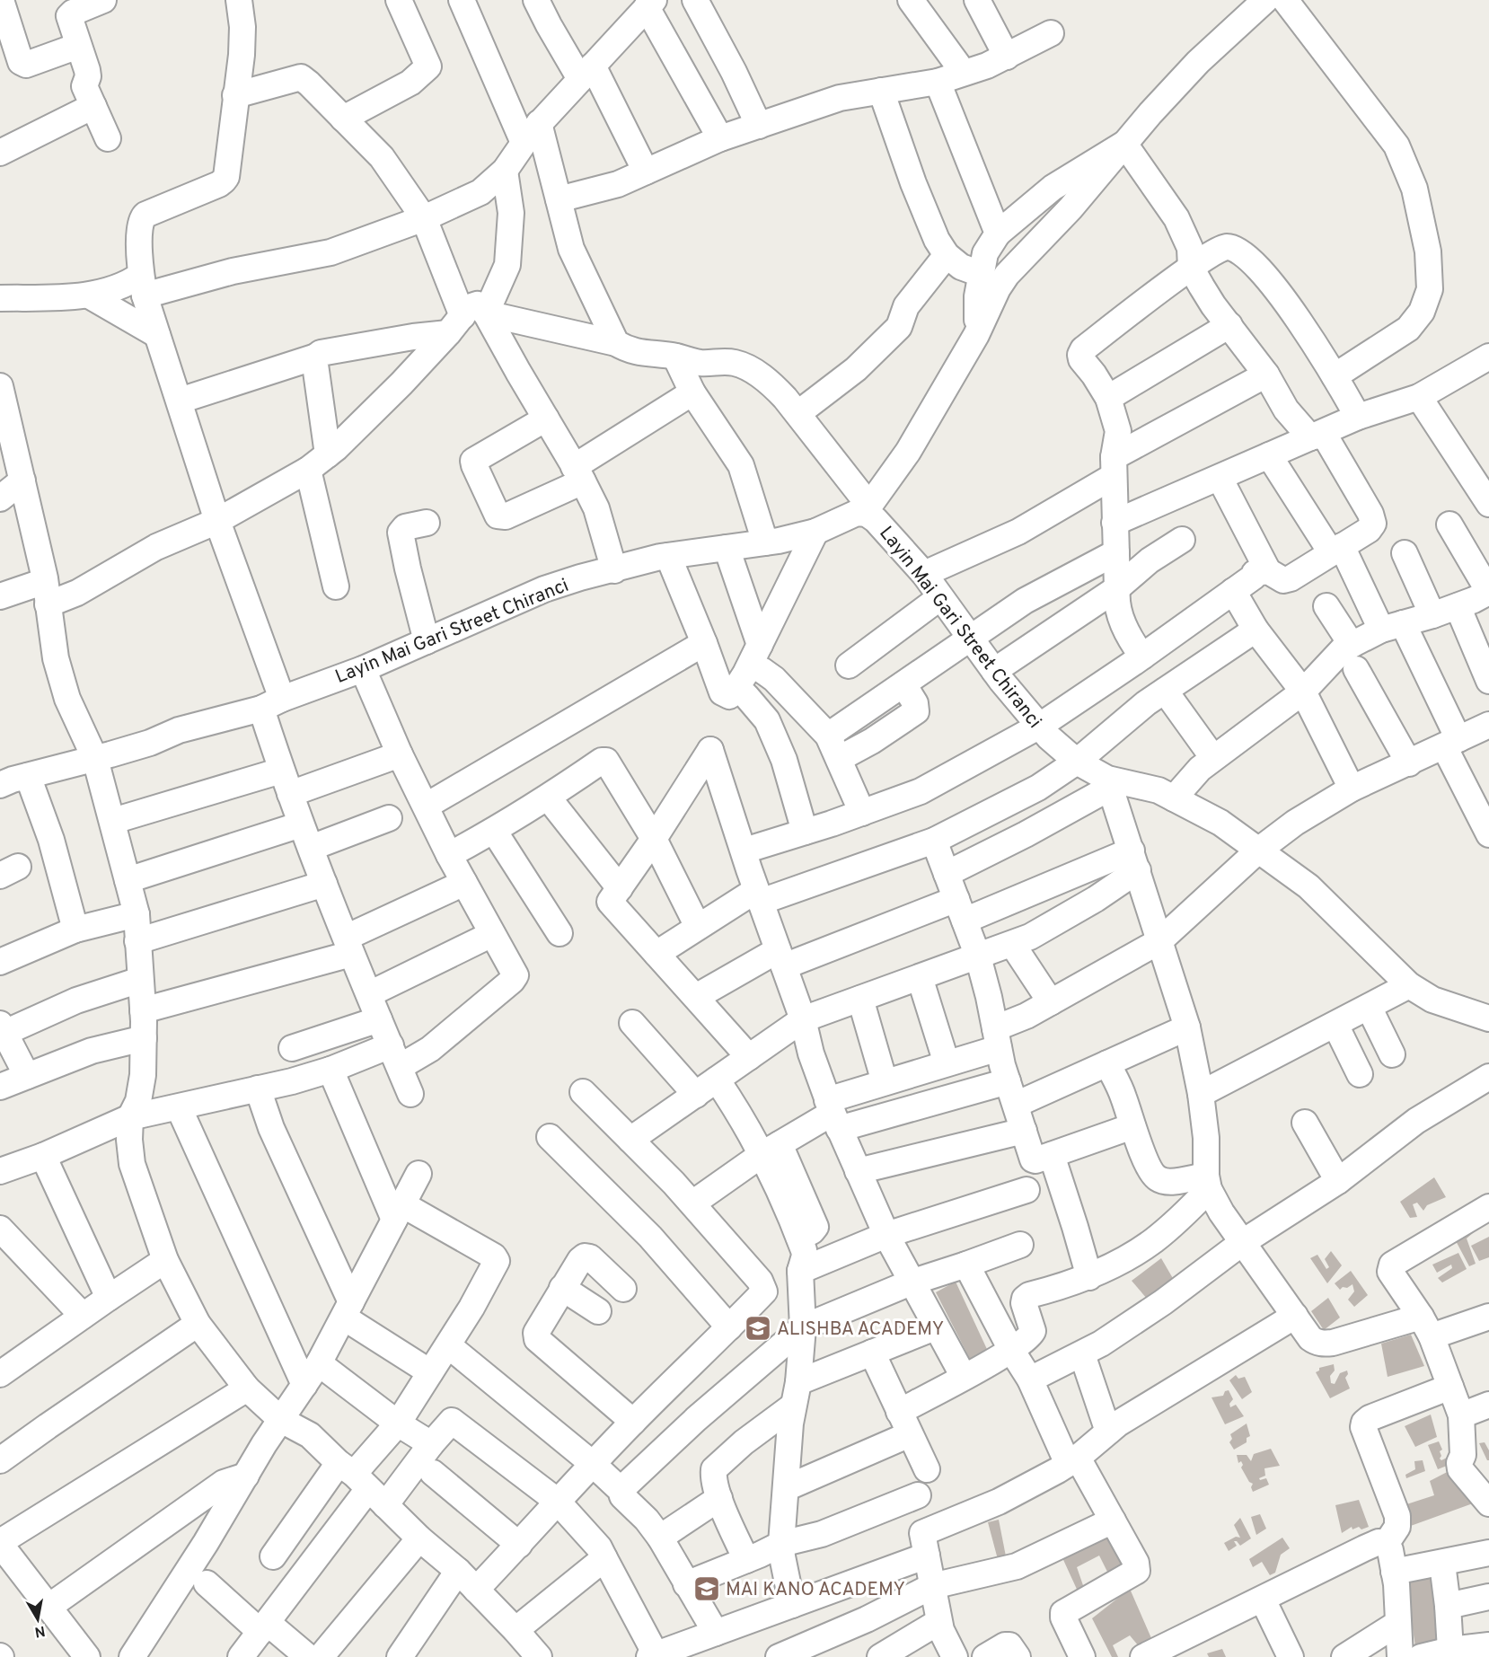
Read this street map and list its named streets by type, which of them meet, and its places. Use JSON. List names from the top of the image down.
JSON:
{
  "streets": {
    "street": ["Layin Mai Gari Street Chiranci"]
  },
  "places": {
    "school or university": ["ALISHBA ACADEMY", "MAI KANO ACADEMY"]
  },
  "north": "bottom"
}
